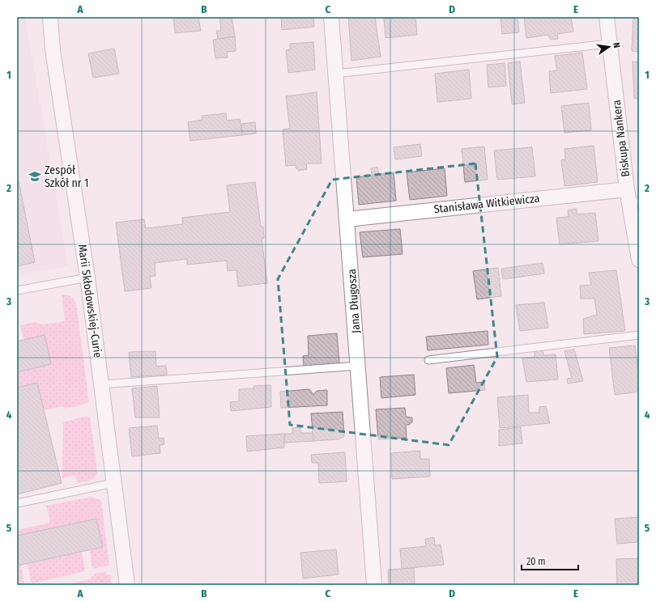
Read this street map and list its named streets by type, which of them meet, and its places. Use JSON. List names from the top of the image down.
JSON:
{
  "streets": {
    "street": [
      "Biskupa Nankera",
      "Stanisława Witkiewicza",
      "Marii Skłodowskiej-Curie",
      "Jana Długosza"
    ]
  },
  "crossings": [
    ["Biskupa Nankera", "Stanisława Witkiewicza"],
    ["Stanisława Witkiewicza", "Jana Długosza"]
  ],
  "places": {
    "school or university": ["Zespół Szkół nr 1"]
  },
  "scale_bar": "20 m",
  "north": "right",
  "grid": {
    "columns": [
      "A",
      "B",
      "C",
      "D",
      "E"
    ],
    "rows": [
      "1",
      "2",
      "3",
      "4",
      "5"
    ]
  }
}
